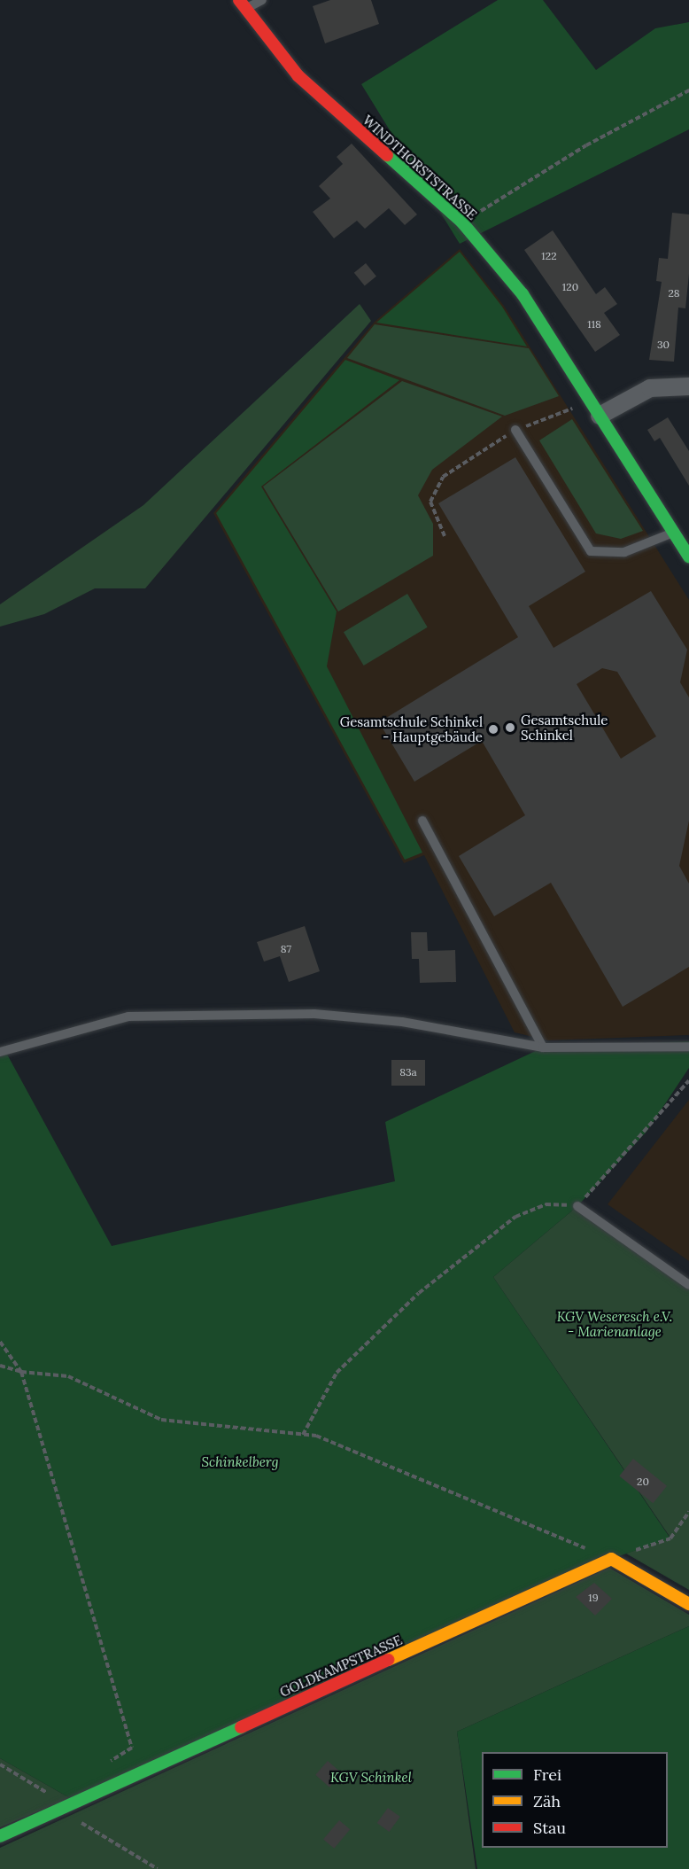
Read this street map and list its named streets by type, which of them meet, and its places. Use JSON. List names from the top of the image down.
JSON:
{
  "streets": {
    "street": ["WINDTHORSTSTRASSE", "GOLDKAMPSTRASSE"]
  },
  "parks": ["KGV Weseresch e.V. - Marienanlage", "Schinkelberg", "KGV Schinkel"],
  "places": ["Gesamtschule Schinkel", "Gesamtschule Schinkel - Hauptgebäude"],
  "house_numbers": [
    "122",
    "120",
    "28",
    "118",
    "30",
    "87",
    "83a",
    "20",
    "19"
  ],
  "legend": ["Frei", "Zäh", "Stau"]
}
